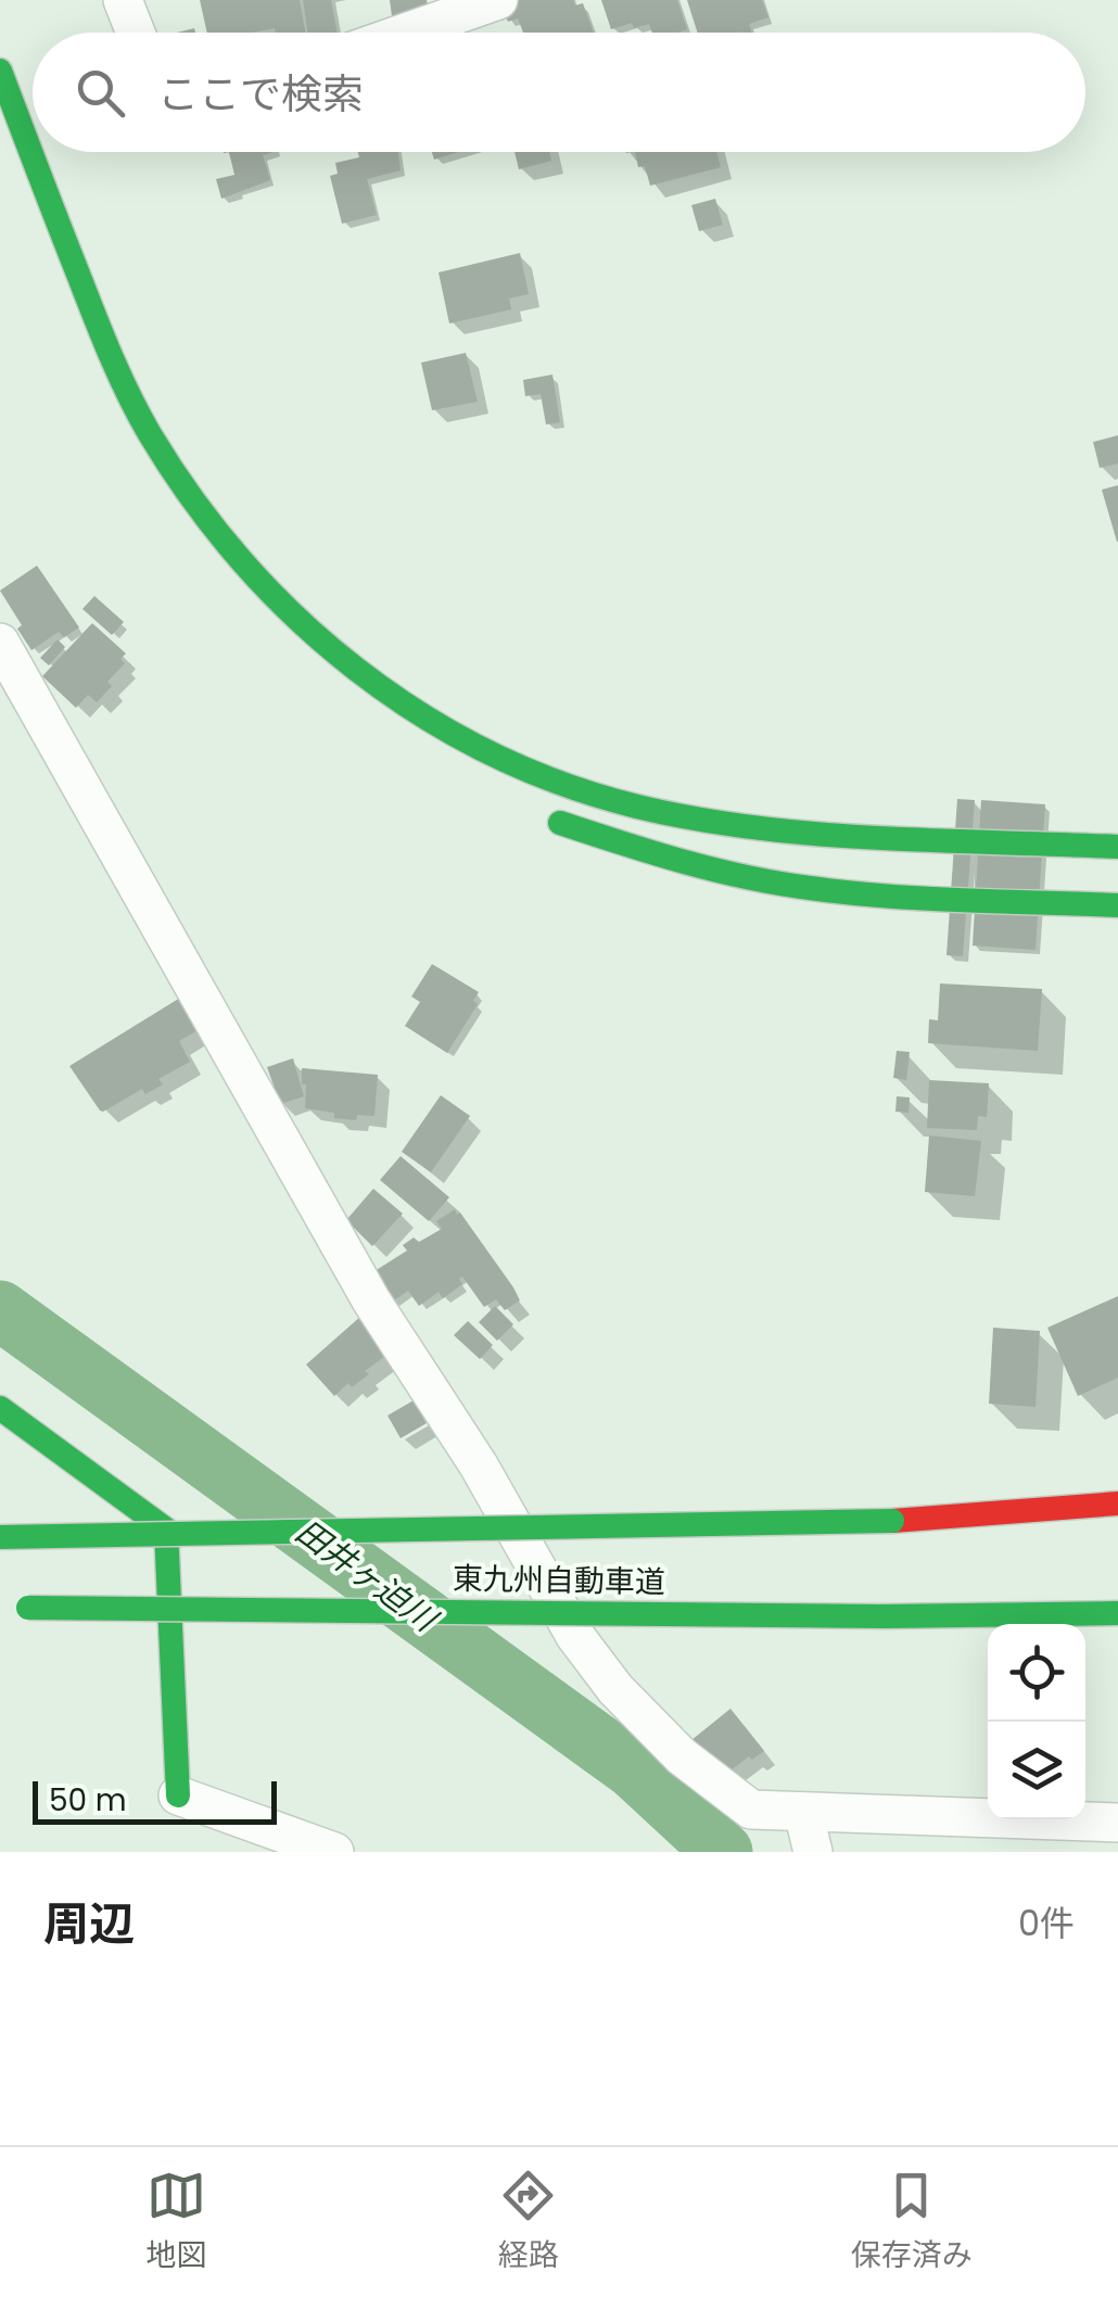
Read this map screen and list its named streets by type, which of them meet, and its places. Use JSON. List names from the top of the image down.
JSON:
{
  "streets": {
    "main road": ["東九州自動車道"]
  },
  "water": ["田井ヶ迫川"],
  "scale_bar": "50 m",
  "page": {
    "search": "ここで検索",
    "scale": "50 m",
    "heading": ["周辺", "0件"],
    "nav": ["地図", "経路", "保存済み"]
  }
}
